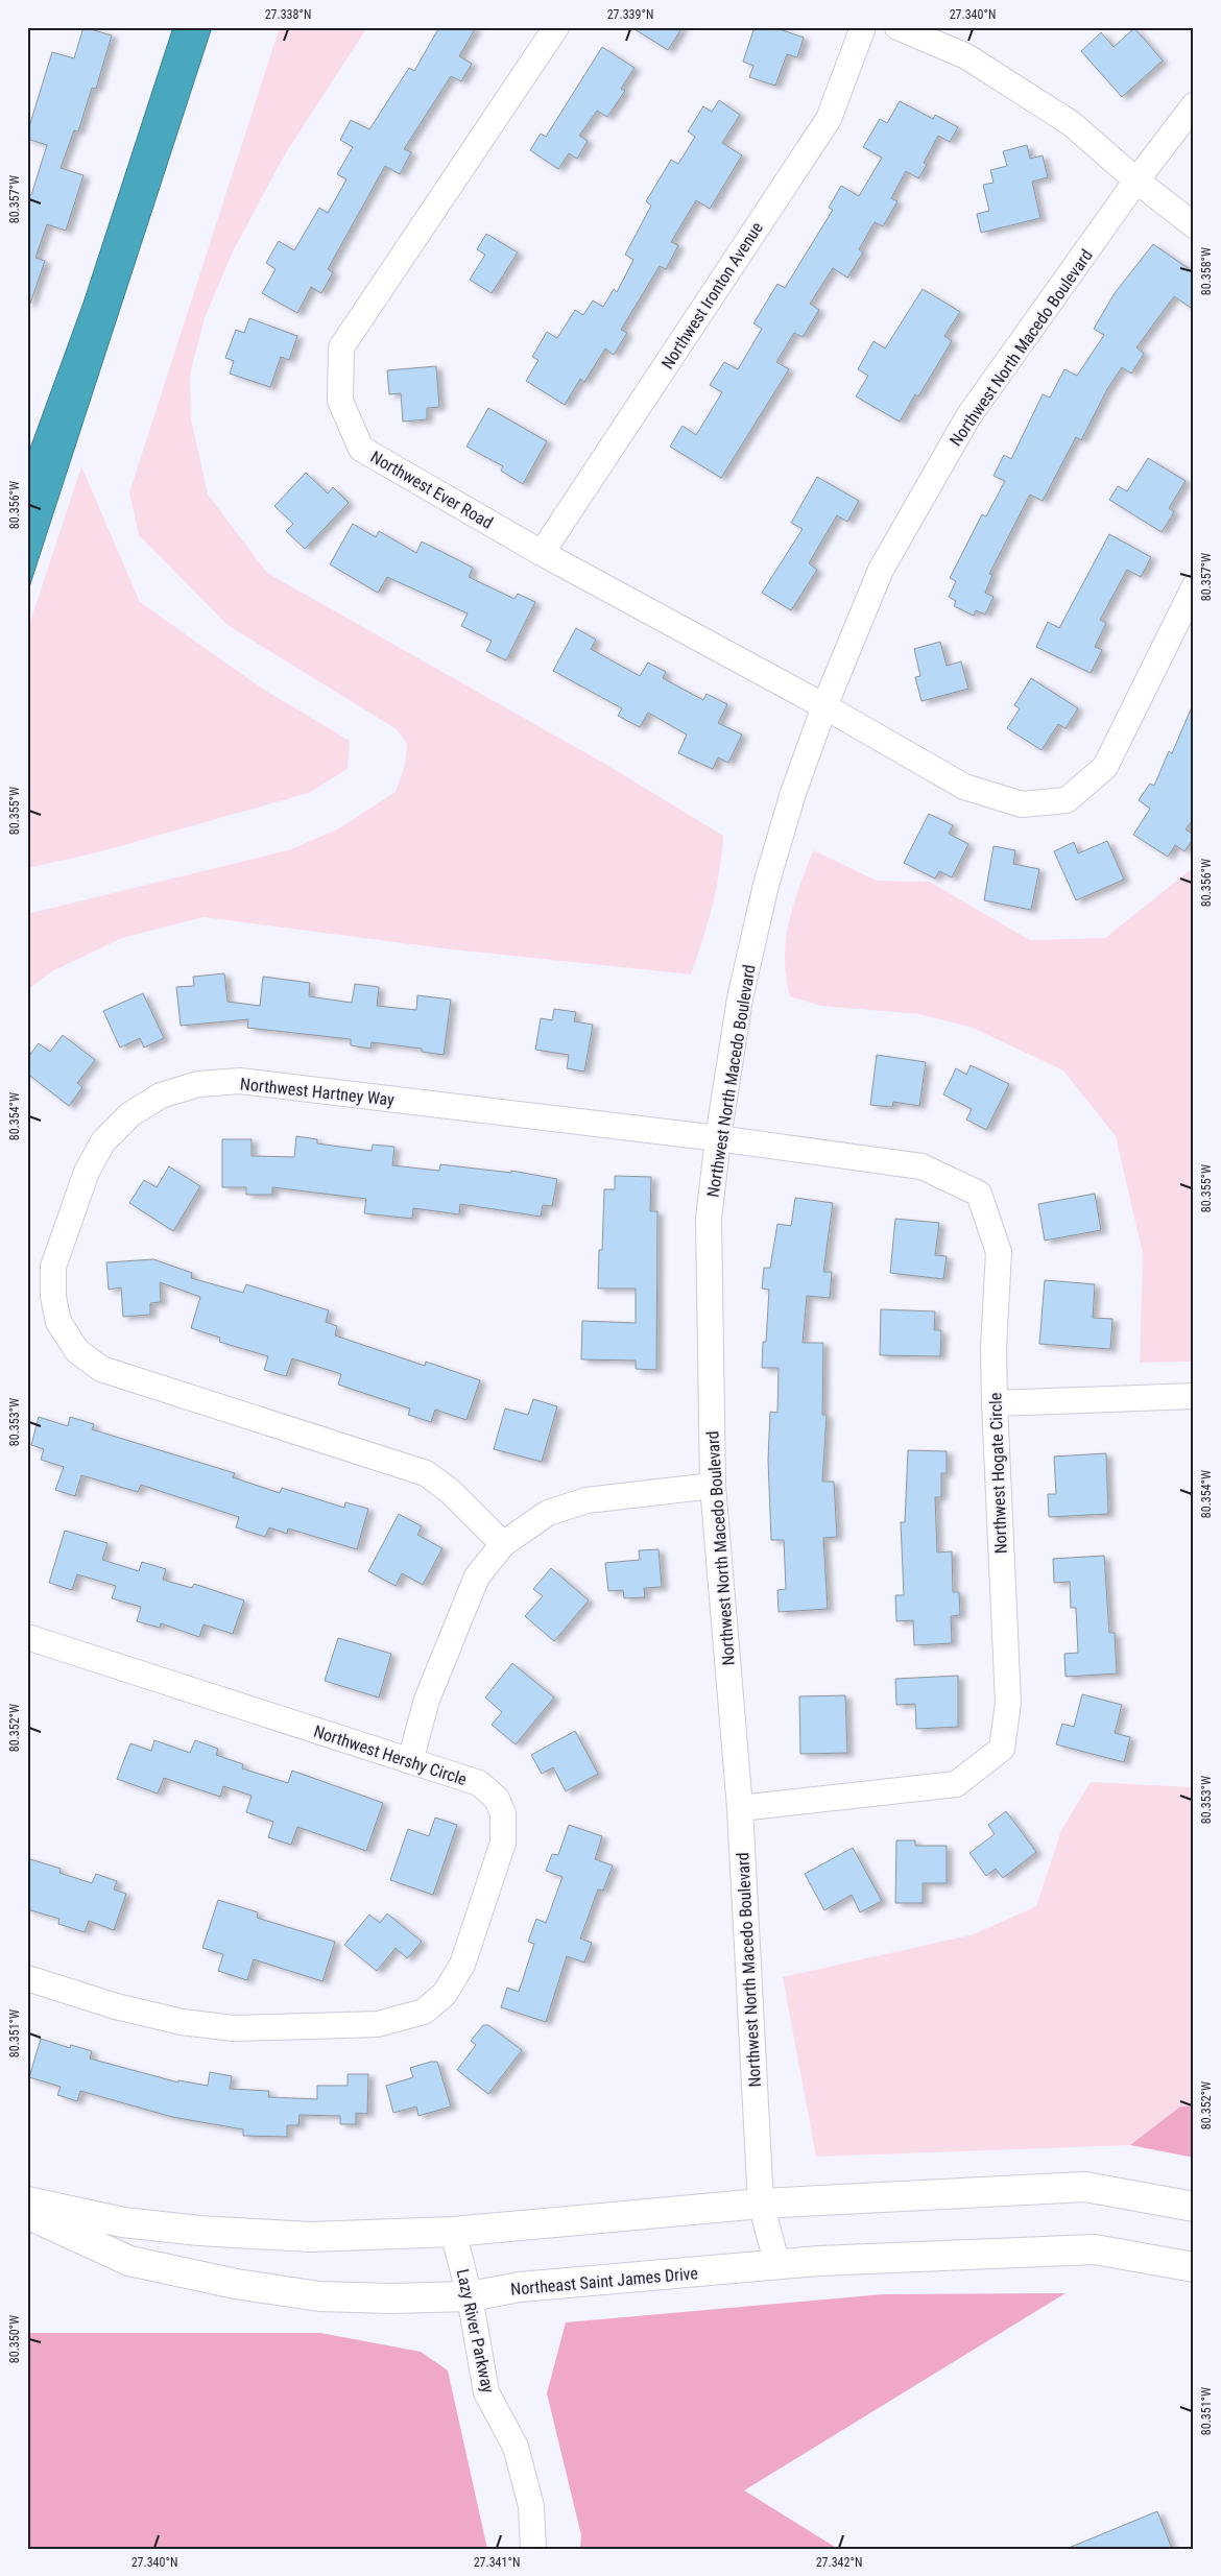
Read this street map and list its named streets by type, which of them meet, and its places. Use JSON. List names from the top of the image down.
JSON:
{
  "streets": {
    "main road": ["Northeast Saint James Drive"],
    "street": [
      "Northwest Ironton Avenue",
      "Northwest North Macedo Boulevard",
      "Northwest Ever Road",
      "Northwest Hartney Way",
      "Northwest Hogate Circle",
      "Northwest Hershy Circle",
      "Lazy River Parkway"
    ]
  },
  "crossings": [
    ["Northwest Ironton Avenue", "Northwest Ever Road"],
    ["Northwest North Macedo Boulevard", "Northwest Ever Road"],
    ["Northwest North Macedo Boulevard", "Northwest Hartney Way"],
    ["Northwest North Macedo Boulevard", "Northwest Hogate Circle"],
    ["Northwest North Macedo Boulevard", "Northeast Saint James Drive"],
    ["Northwest Hartney Way", "Northwest Hogate Circle"],
    ["Northeast Saint James Drive", "Lazy River Parkway"]
  ],
  "coordinates": [
    "27.338°N",
    "27.339°N",
    "27.340°N",
    "80.357°W",
    "80.358°W",
    "80.356°W",
    "80.355°W",
    "80.354°W",
    "80.353°W",
    "80.352°W",
    "80.351°W",
    "80.350°W",
    "27.341°N",
    "27.342°N"
  ]
}
